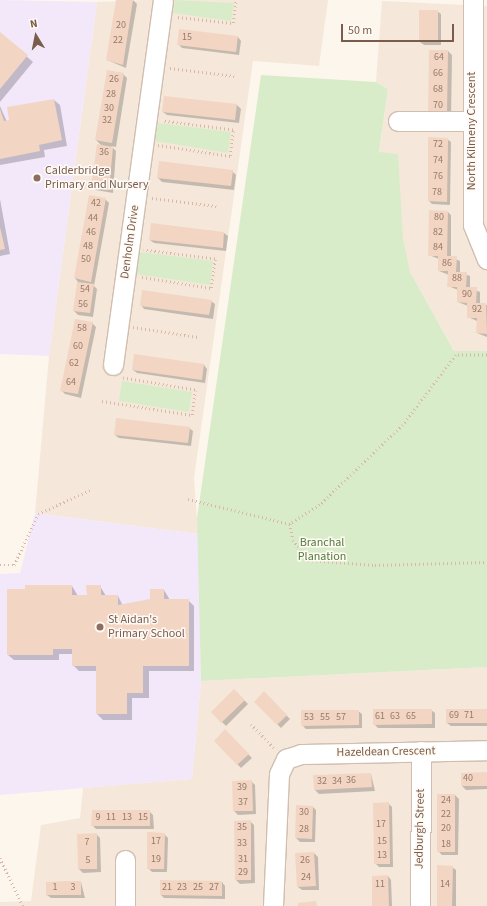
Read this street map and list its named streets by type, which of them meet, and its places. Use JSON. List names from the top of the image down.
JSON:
{
  "streets": {
    "street": [
      "North Kilmeny Crescent",
      "Denholm Drive",
      "Hazeldean Crescent",
      "Jedburgh Street"
    ]
  },
  "crossings": [
    ["Hazeldean Crescent", "Jedburgh Street"]
  ],
  "parks": ["Branchal Planation"],
  "places": ["Calderbridge Primary and Nursery", "St Aidan's Primary School"],
  "house_numbers": [
    "20",
    "15",
    "22",
    "64",
    "66",
    "26",
    "68",
    "28",
    "70",
    "30",
    "32",
    "72",
    "36",
    "74",
    "76",
    "78",
    "42",
    "80",
    "44",
    "46",
    "82",
    "48",
    "84",
    "50",
    "86",
    "88",
    "54",
    "90",
    "56",
    "92",
    "58",
    "60",
    "62",
    "64",
    "69",
    "71",
    "61",
    "63",
    "65",
    "53",
    "55",
    "57",
    "40",
    "36",
    "32",
    "34",
    "39",
    "24",
    "37",
    "30",
    "22",
    "9",
    "11",
    "13",
    "15",
    "17",
    "35",
    "20",
    "28",
    "17",
    "15",
    "7",
    "33",
    "18",
    "13",
    "19",
    "31",
    "5",
    "26",
    "29",
    "24",
    "11",
    "14",
    "1",
    "3",
    "21",
    "23",
    "25",
    "27"
  ],
  "scale_bar": "50 m",
  "north": "top"
}
